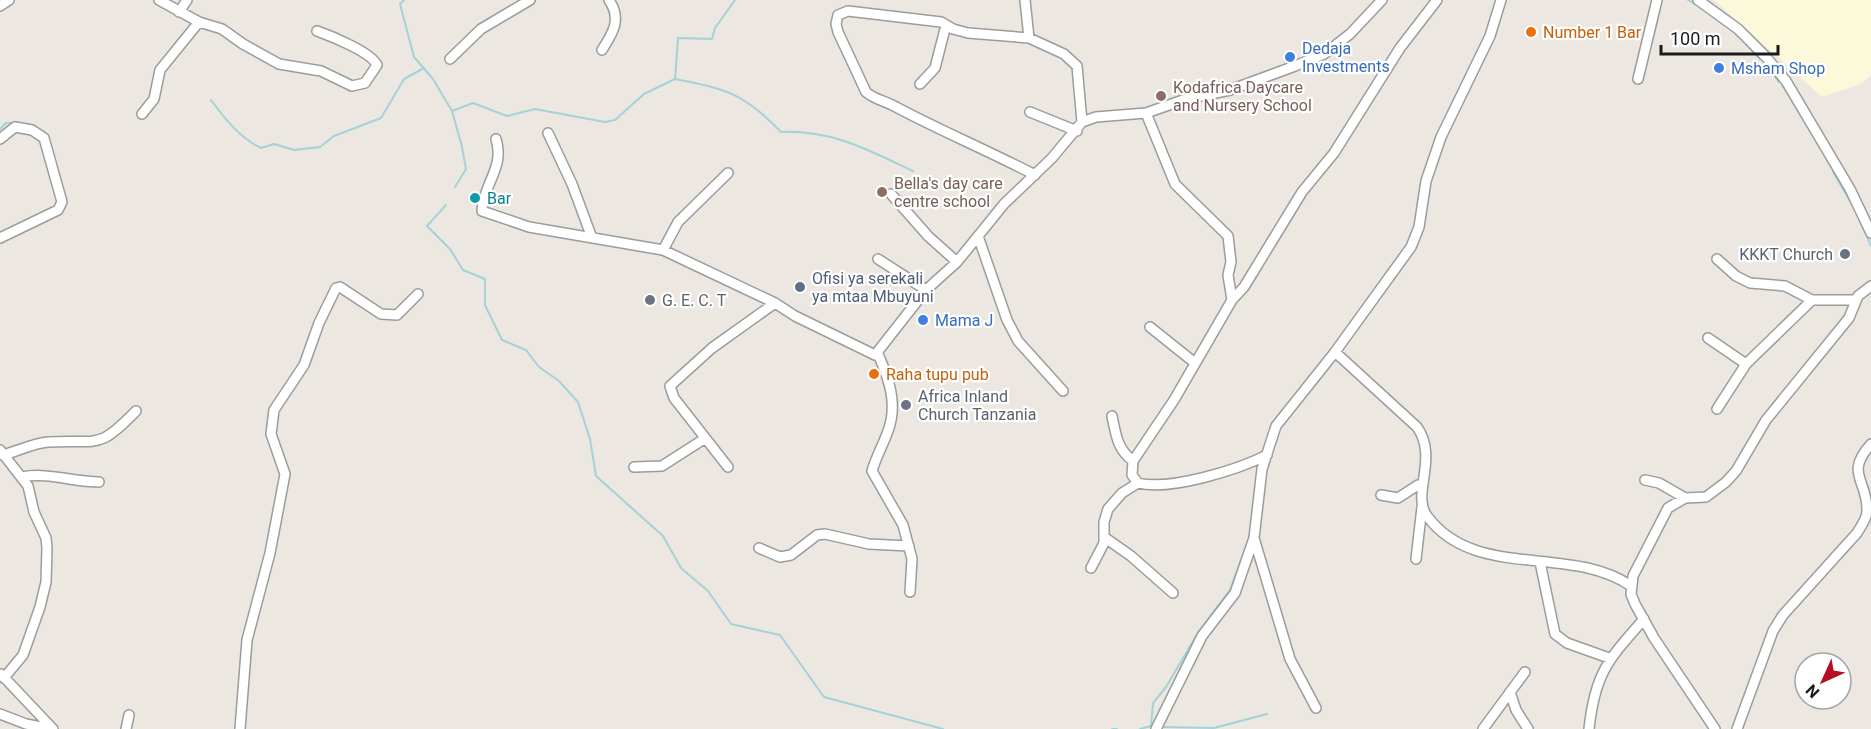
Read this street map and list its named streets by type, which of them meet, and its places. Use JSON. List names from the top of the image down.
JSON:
{
  "places": [
    "Number 1 Bar",
    "Dedaja Investments",
    "Msham Shop",
    "Kodafrica Daycare and Nursery School",
    "Bella's day care centre school",
    "Bar",
    "KKKT Church",
    "Ofisi ya serekali ya mtaa Mbuyuni",
    "G. E. C. T",
    "Mama J",
    "Raha tupu pub",
    "Africa Inland Church Tanzania"
  ],
  "scale_bar": "100 m",
  "north": "bottom left"
}
